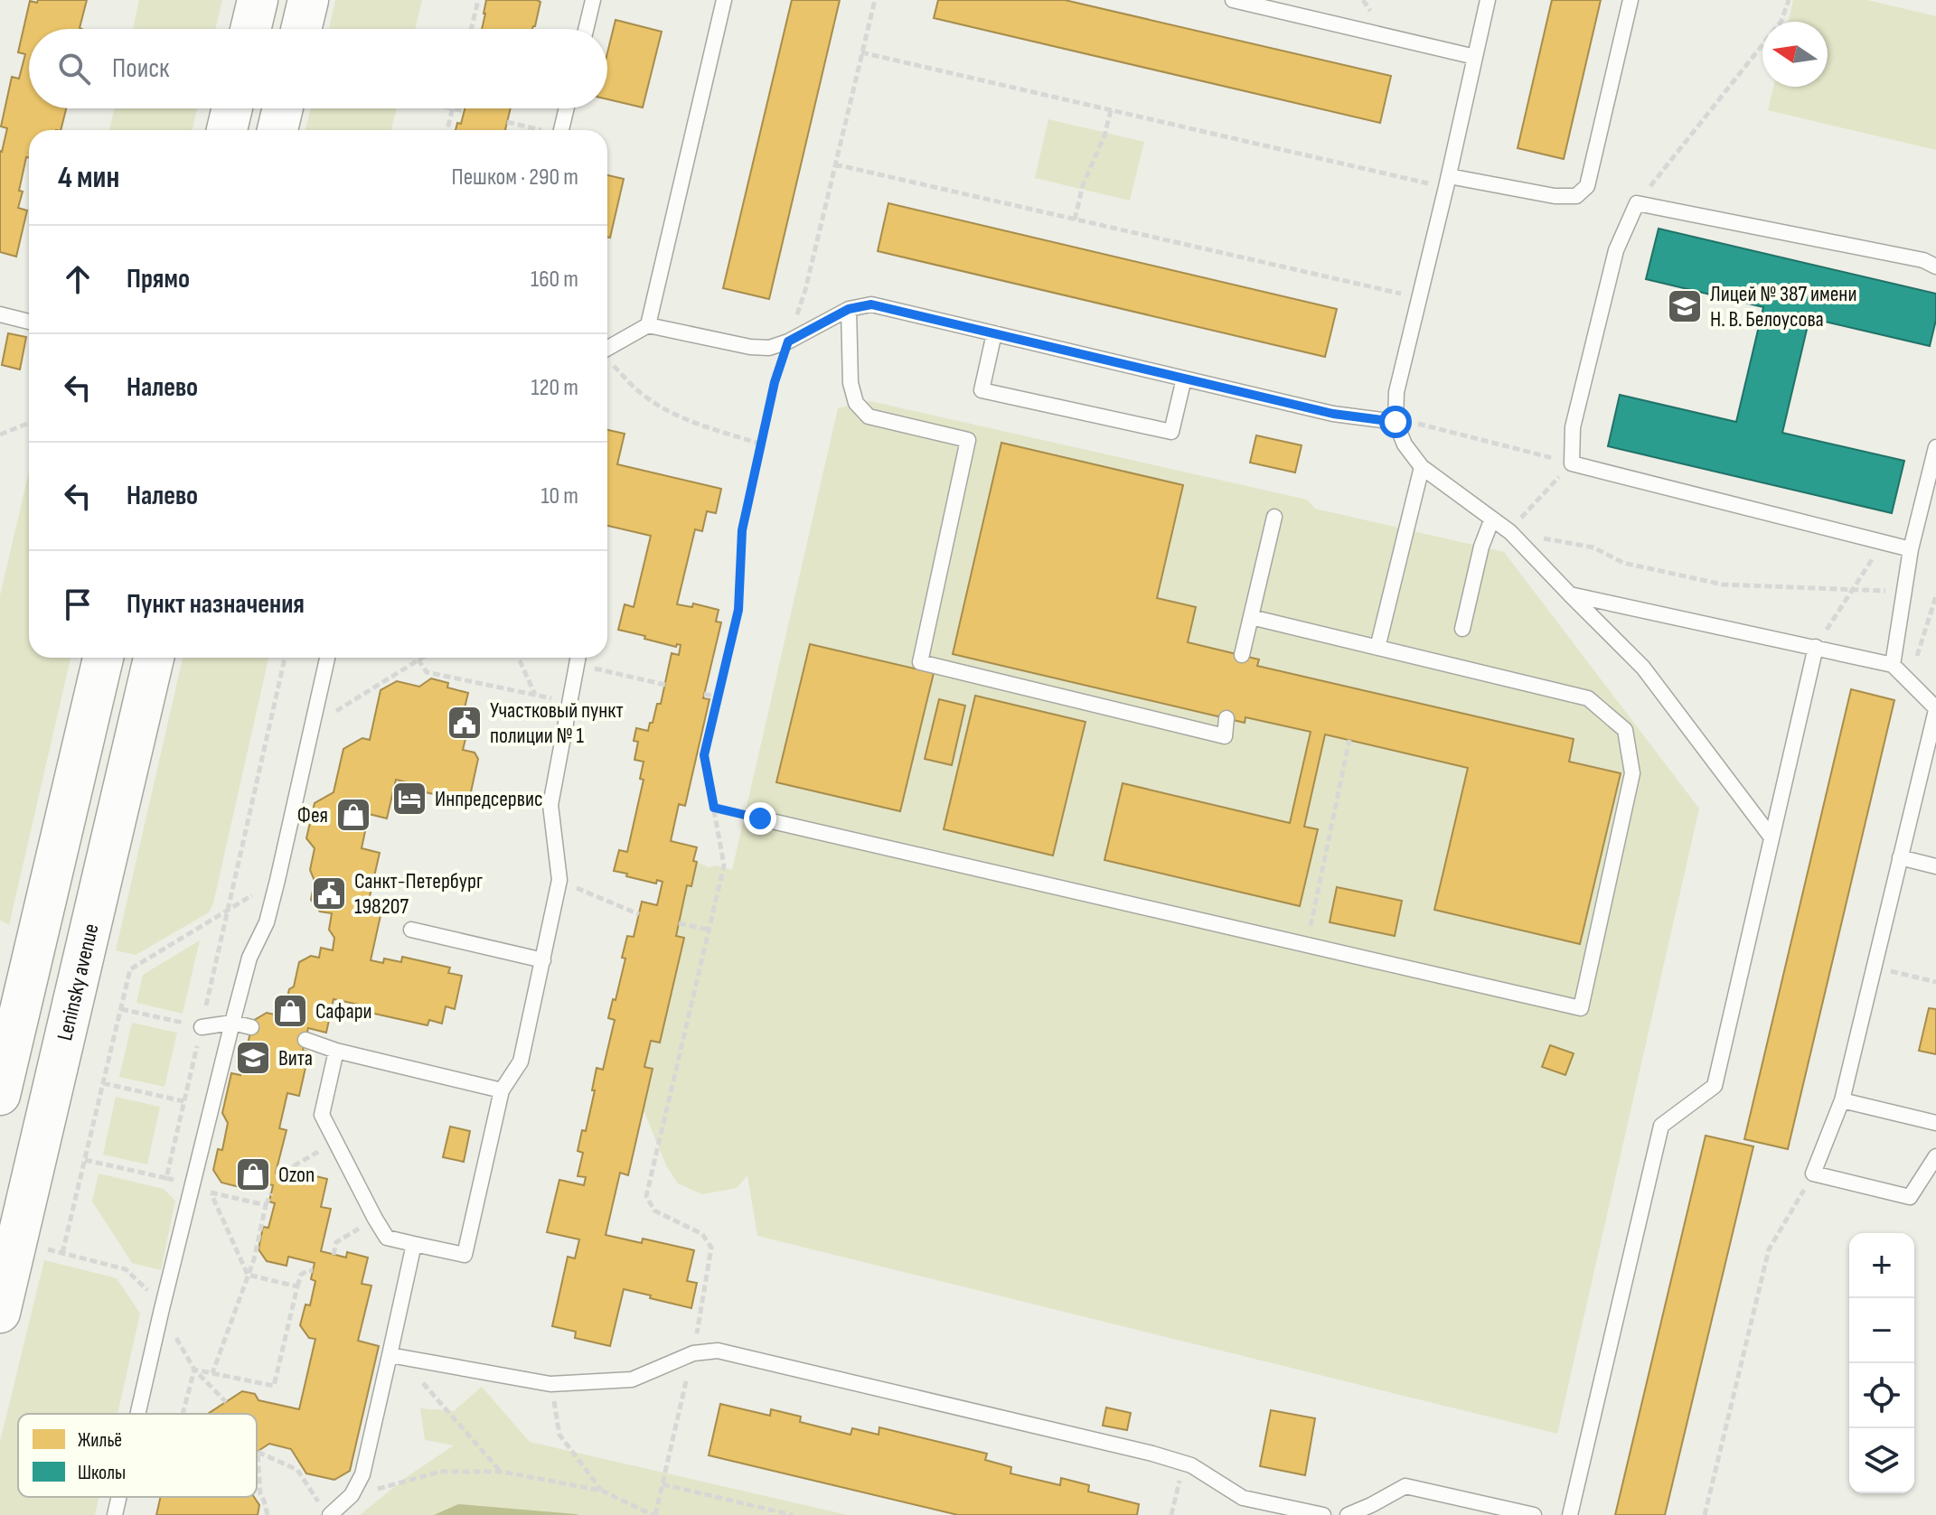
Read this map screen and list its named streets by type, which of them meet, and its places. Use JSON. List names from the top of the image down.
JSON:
{
  "streets": {
    "main road": ["Leninsky avenue"]
  },
  "places": {
    "school or university": ["Лицей № 387 имени Н. В. Белоусова", "Вита"],
    "public building": ["Участковый пункт полиции № 1", "Санкт-Петербург 198207"],
    "hotel": ["Инпредсервис"],
    "shop": ["Фея", "Сафари", "Ozon"]
  },
  "legend": ["Жильё", "Школы"],
  "north": "left",
  "page": {
    "search": "Поиск",
    "heading": ["4 мин", "Пешком · 290 m"],
    "list": [
      ["Прямо", "160 m"],
      ["Налево", "120 m"],
      ["Налево", "10 m"],
      "Пункт назначения"
    ],
    "map_buttons": ["+", "−"]
  }
}
